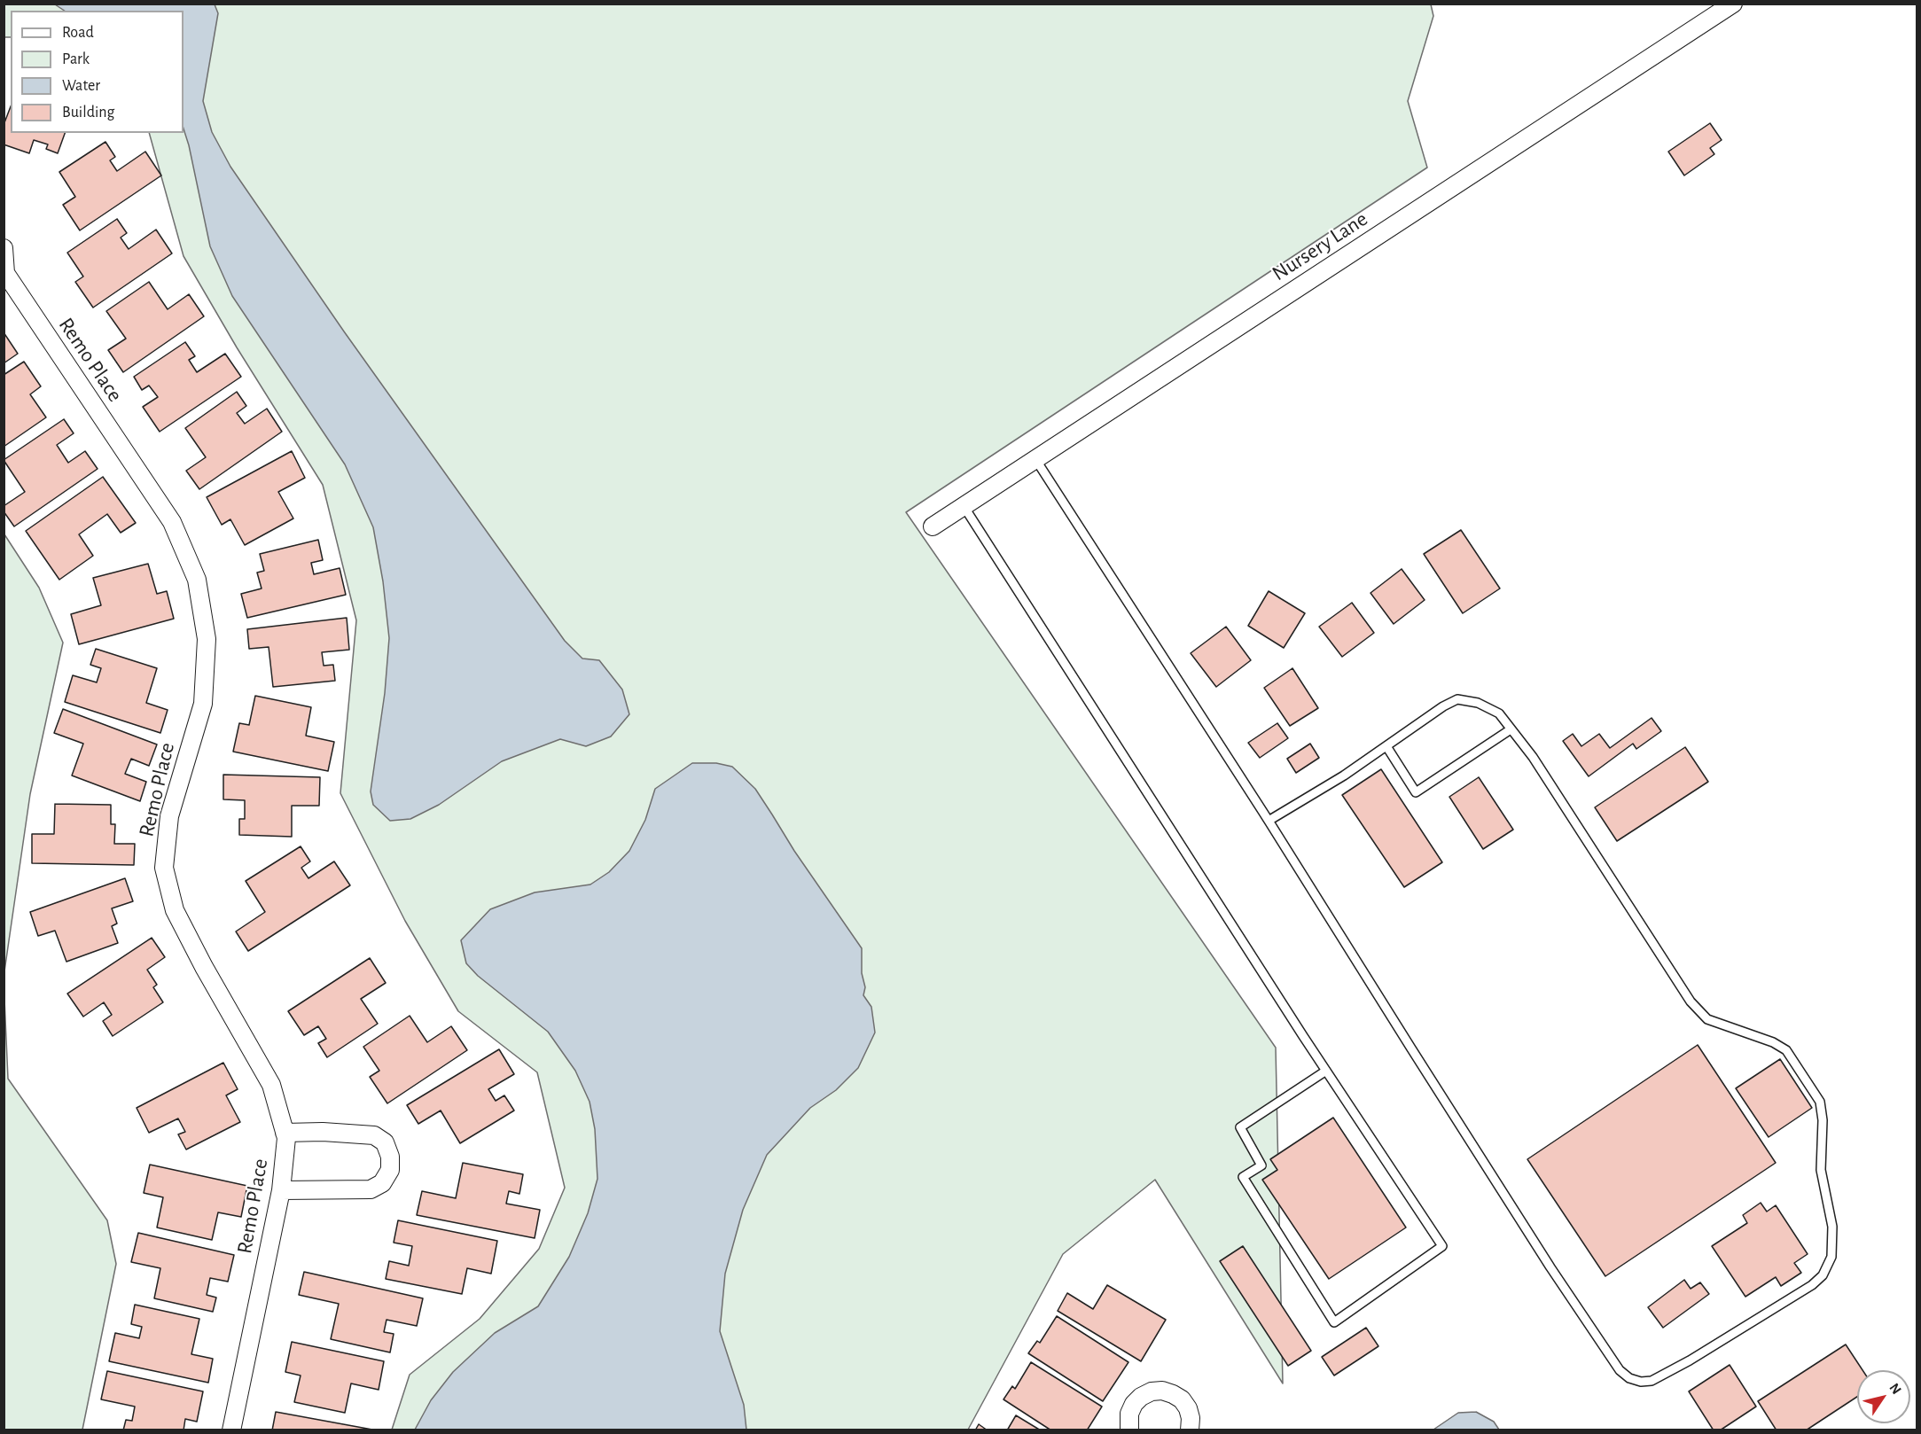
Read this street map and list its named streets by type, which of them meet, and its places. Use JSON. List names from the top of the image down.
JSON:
{
  "streets": {
    "street": ["Nursery Lane", "Remo Place"]
  },
  "legend": [
    "Road",
    "Park",
    "Water",
    "Building"
  ],
  "north": "top right"
}
